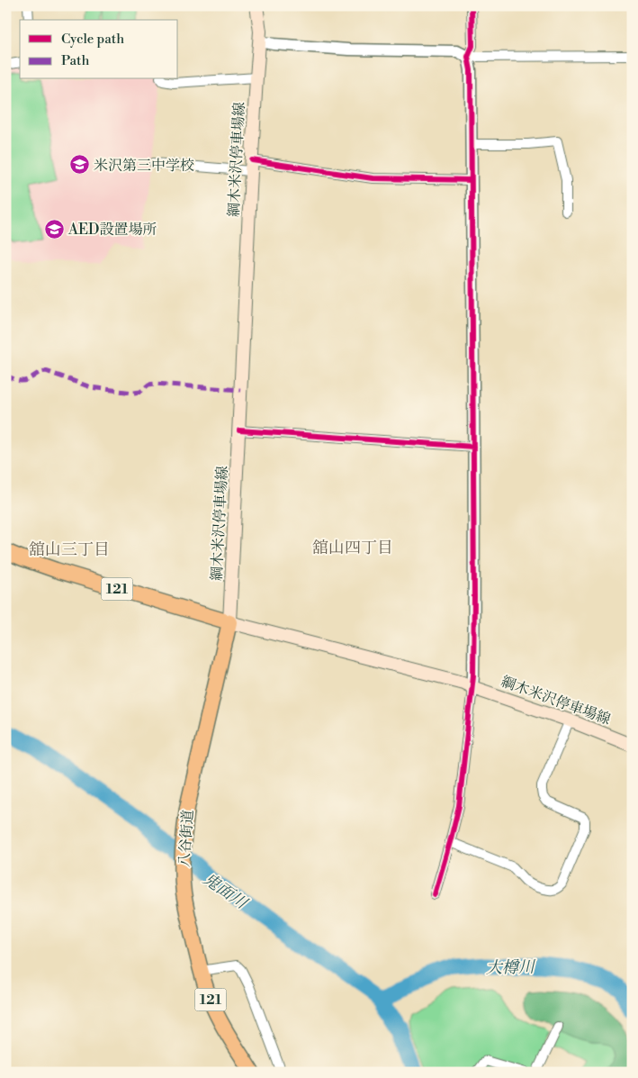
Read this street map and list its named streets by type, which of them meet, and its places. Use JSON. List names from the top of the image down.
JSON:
{
  "streets": {
    "highway": ["121", "八谷街道"],
    "main road": ["綱木米沢停車場線"]
  },
  "crossings": [
    ["綱木米沢停車場線", "121"],
    ["綱木米沢停車場線", "八谷街道"],
    ["121", "八谷街道"]
  ],
  "districts": ["舘山四丁目", "舘山三丁目"],
  "water": ["鬼面川", "大樽川"],
  "places": {
    "school or university": ["米沢第三中学校", "AED設置場所"]
  },
  "legend": ["Cycle path", "Path"]
}
